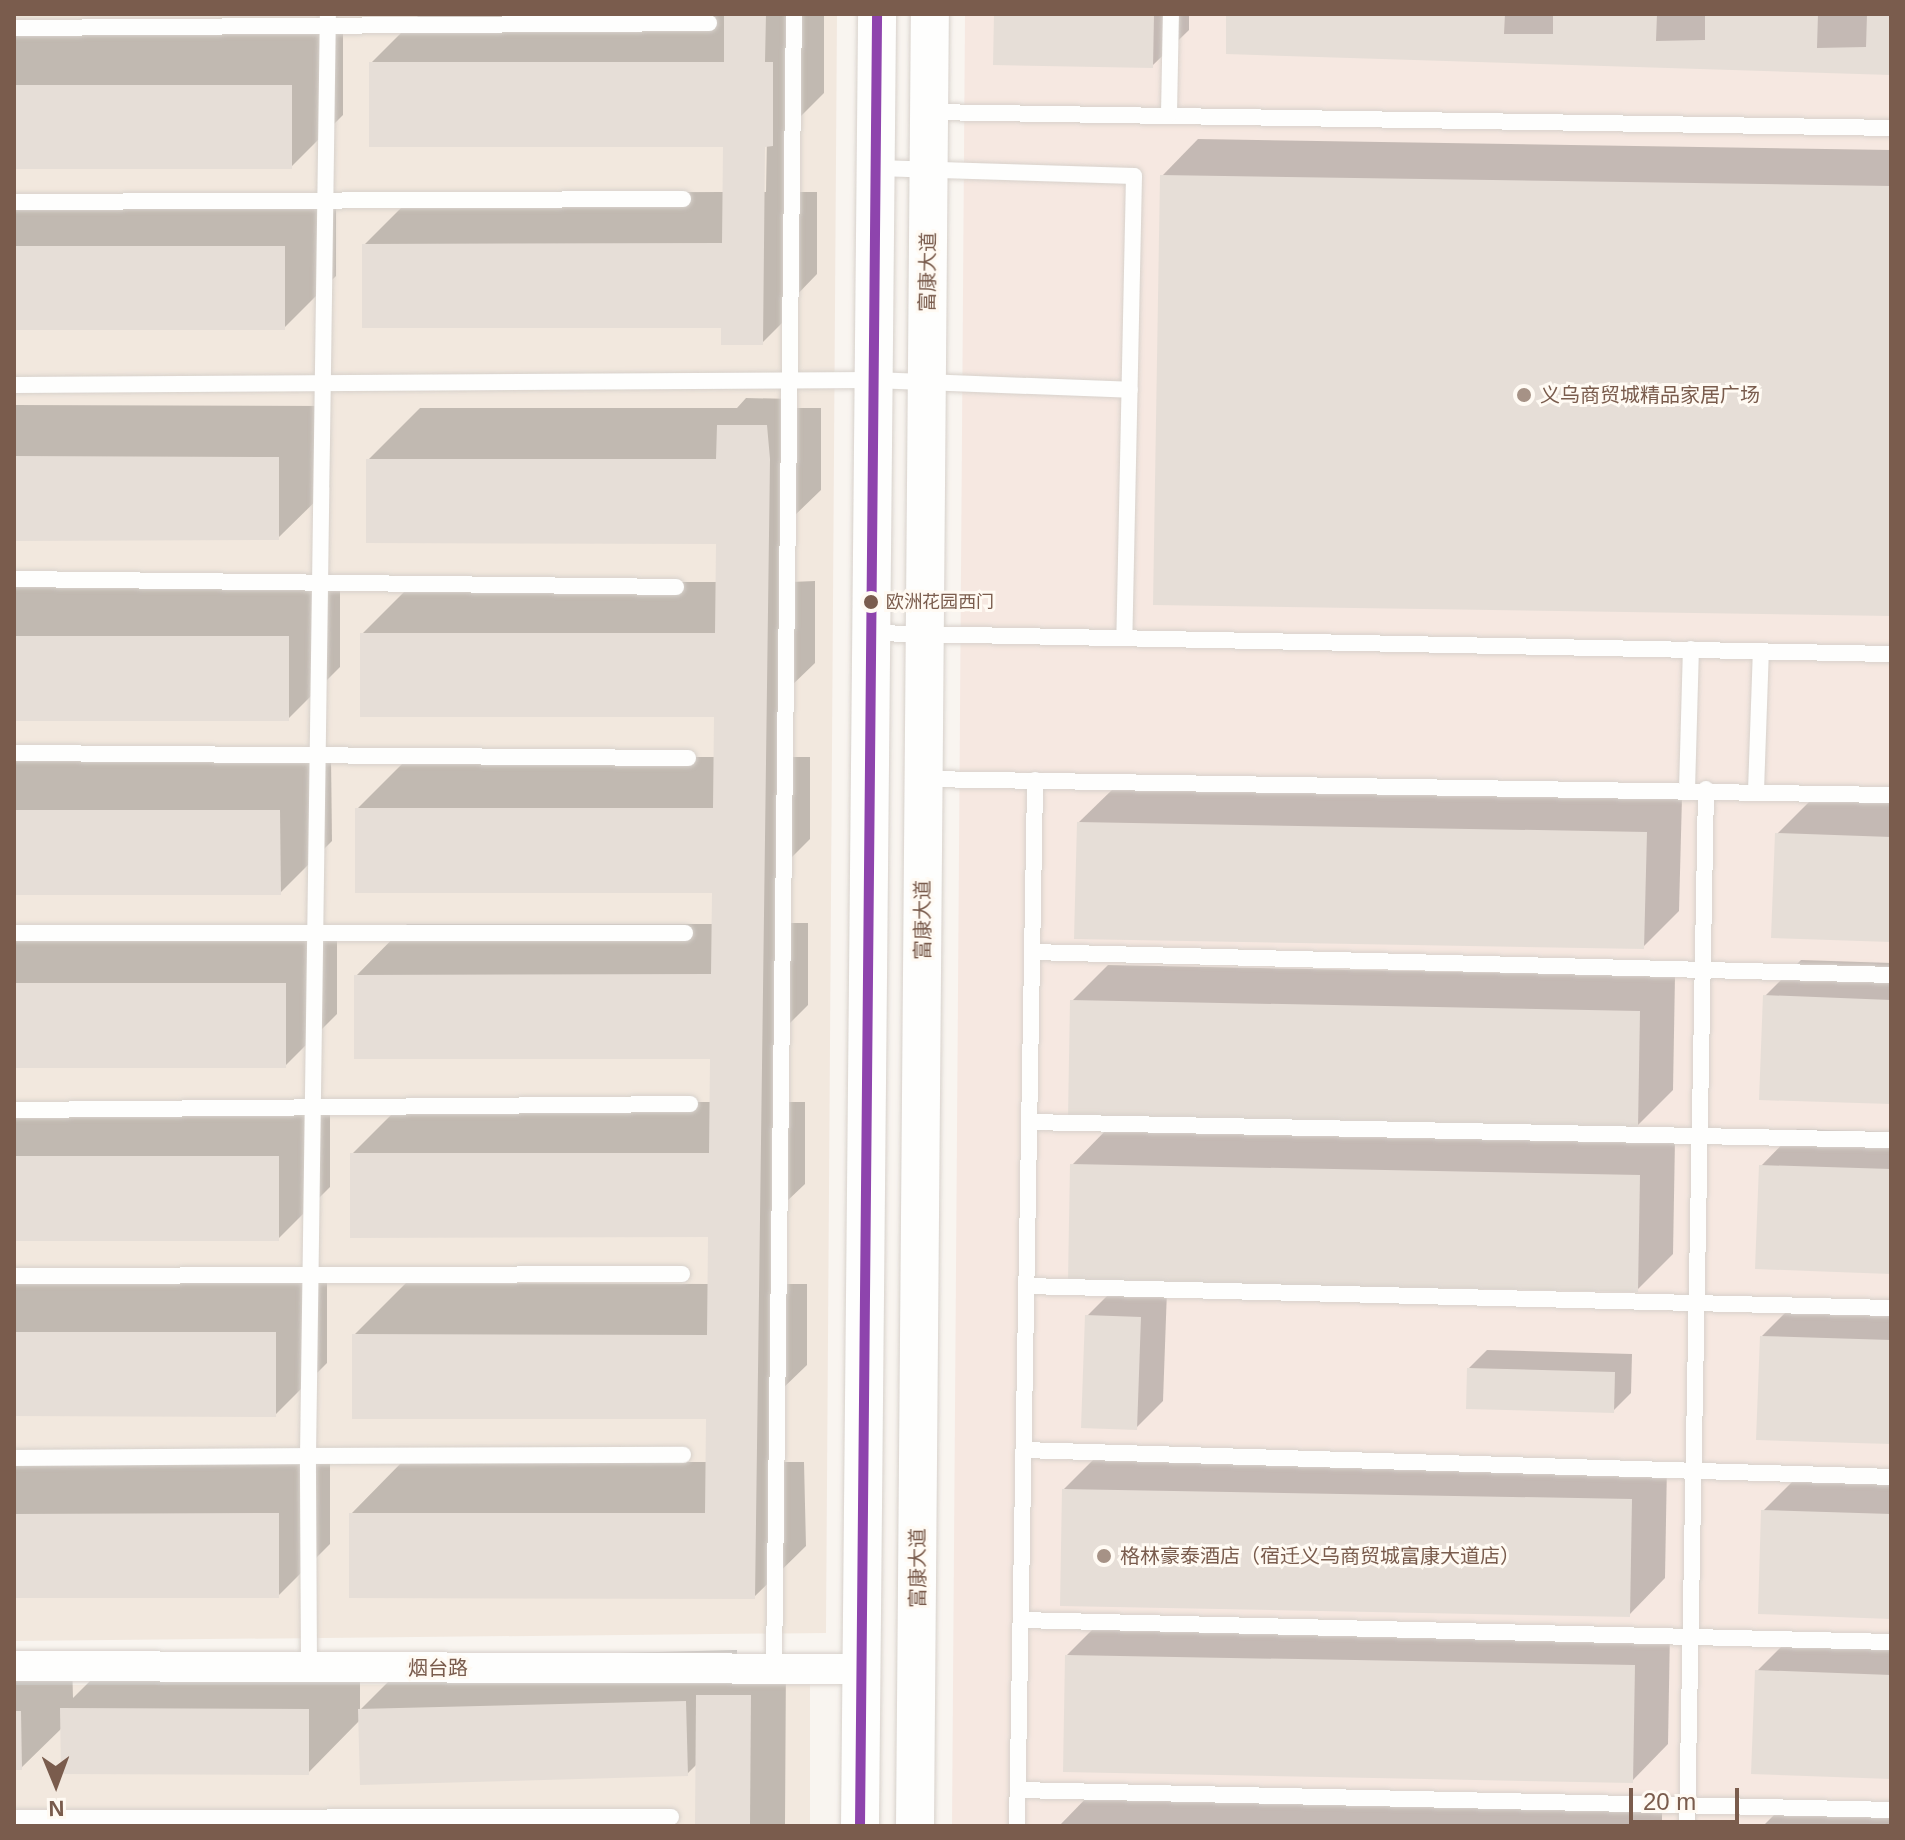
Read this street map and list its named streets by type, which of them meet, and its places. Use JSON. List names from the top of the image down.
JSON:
{
  "streets": {
    "street": ["富康大道", "烟台路"]
  },
  "places": ["义乌商贸城精品家居广场", "欧洲花园西门", "格林豪泰酒店（宿迁义乌商贸城富康大道店）"],
  "scale_bar": "20 m",
  "north": "bottom"
}
